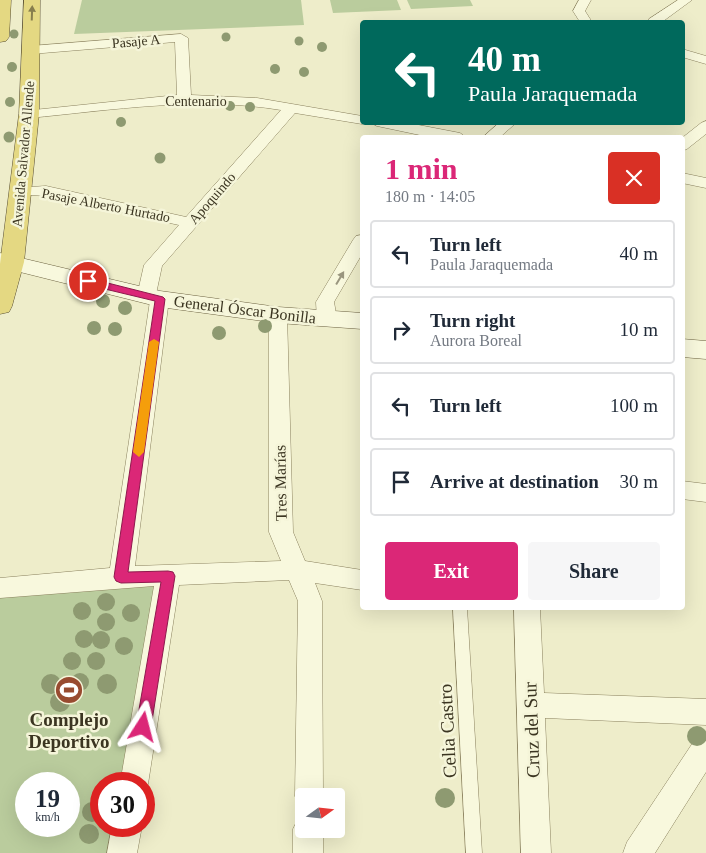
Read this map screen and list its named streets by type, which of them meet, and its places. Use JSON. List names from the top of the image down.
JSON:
{
  "streets": {
    "highway": ["Avenida Salvador Allende"],
    "main road": ["General Óscar Bonilla"],
    "street": [
      "Pasaje A",
      "Centenario",
      "Apoquindo",
      "Pasaje Alberto Hurtado",
      "Tres Marías",
      "Cruz del Sur"
    ],
    "lane": ["Celia Castro"]
  },
  "crossings": [
    ["Pasaje A", "Centenario"],
    ["Pasaje A", "Avenida Salvador Allende"],
    ["Centenario", "Avenida Salvador Allende"],
    ["Centenario", "Apoquindo"],
    ["Avenida Salvador Allende", "Pasaje Alberto Hurtado"],
    ["Avenida Salvador Allende", "General Óscar Bonilla"],
    ["Apoquindo", "Pasaje Alberto Hurtado"],
    ["Apoquindo", "General Óscar Bonilla"],
    ["General Óscar Bonilla", "Tres Marías"]
  ],
  "places": {
    "sports": ["Complejo Deportivo"]
  },
  "north": "right",
  "page": {
    "turn": ["40 m", "Paula Jaraquemada"],
    "heading": ["1 min", "180 m · 14:05"],
    "list": [
      {
        "name": "Turn left",
        "note": "Paula Jaraquemada",
        "value": "40 m"
      },
      {
        "name": "Turn right",
        "note": "Aurora Boreal",
        "value": "10 m"
      },
      {
        "name": "Turn left",
        "value": "100 m"
      },
      {
        "name": "Arrive at destination",
        "value": "30 m"
      }
    ],
    "buttons": ["Exit", "Share"],
    "speed": "19 km/h",
    "limit": "30"
  }
}
